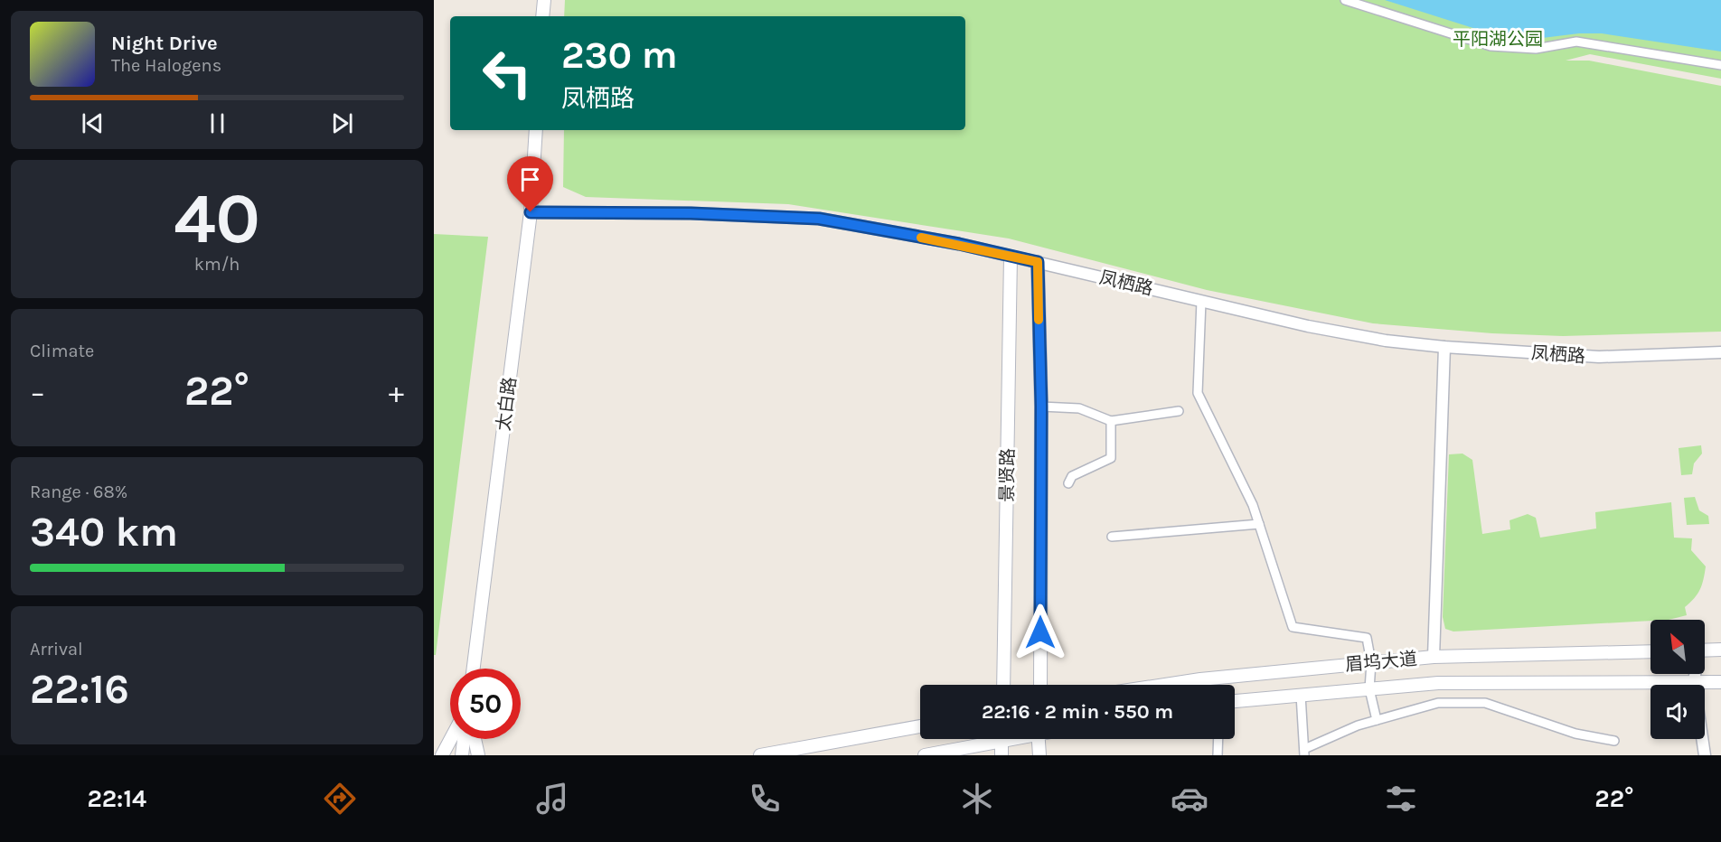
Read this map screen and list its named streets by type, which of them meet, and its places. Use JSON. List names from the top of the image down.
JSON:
{
  "streets": {
    "main road": ["太白路", "景贤路", "眉坞大道"],
    "street": ["凤栖路"]
  },
  "crossings": [
    ["凤栖路", "太白路"],
    ["凤栖路", "景贤路"]
  ],
  "parks": ["平阳湖公园"],
  "north": "top left",
  "page": {
    "turn": ["230 m", "凤栖路"],
    "song": ["Night Drive", "The Halogens"],
    "tile": [
      ["40", "km/h"],
      "Climate",
      ["Range · 68%", "340 km"],
      ["Arrival", "22:16"]
    ],
    "heat": ["−", "22°", "+"],
    "limit": "50",
    "trip": "22:16 · 2 min · 550 m",
    "tabs": ["22:14", "22°"]
  }
}
